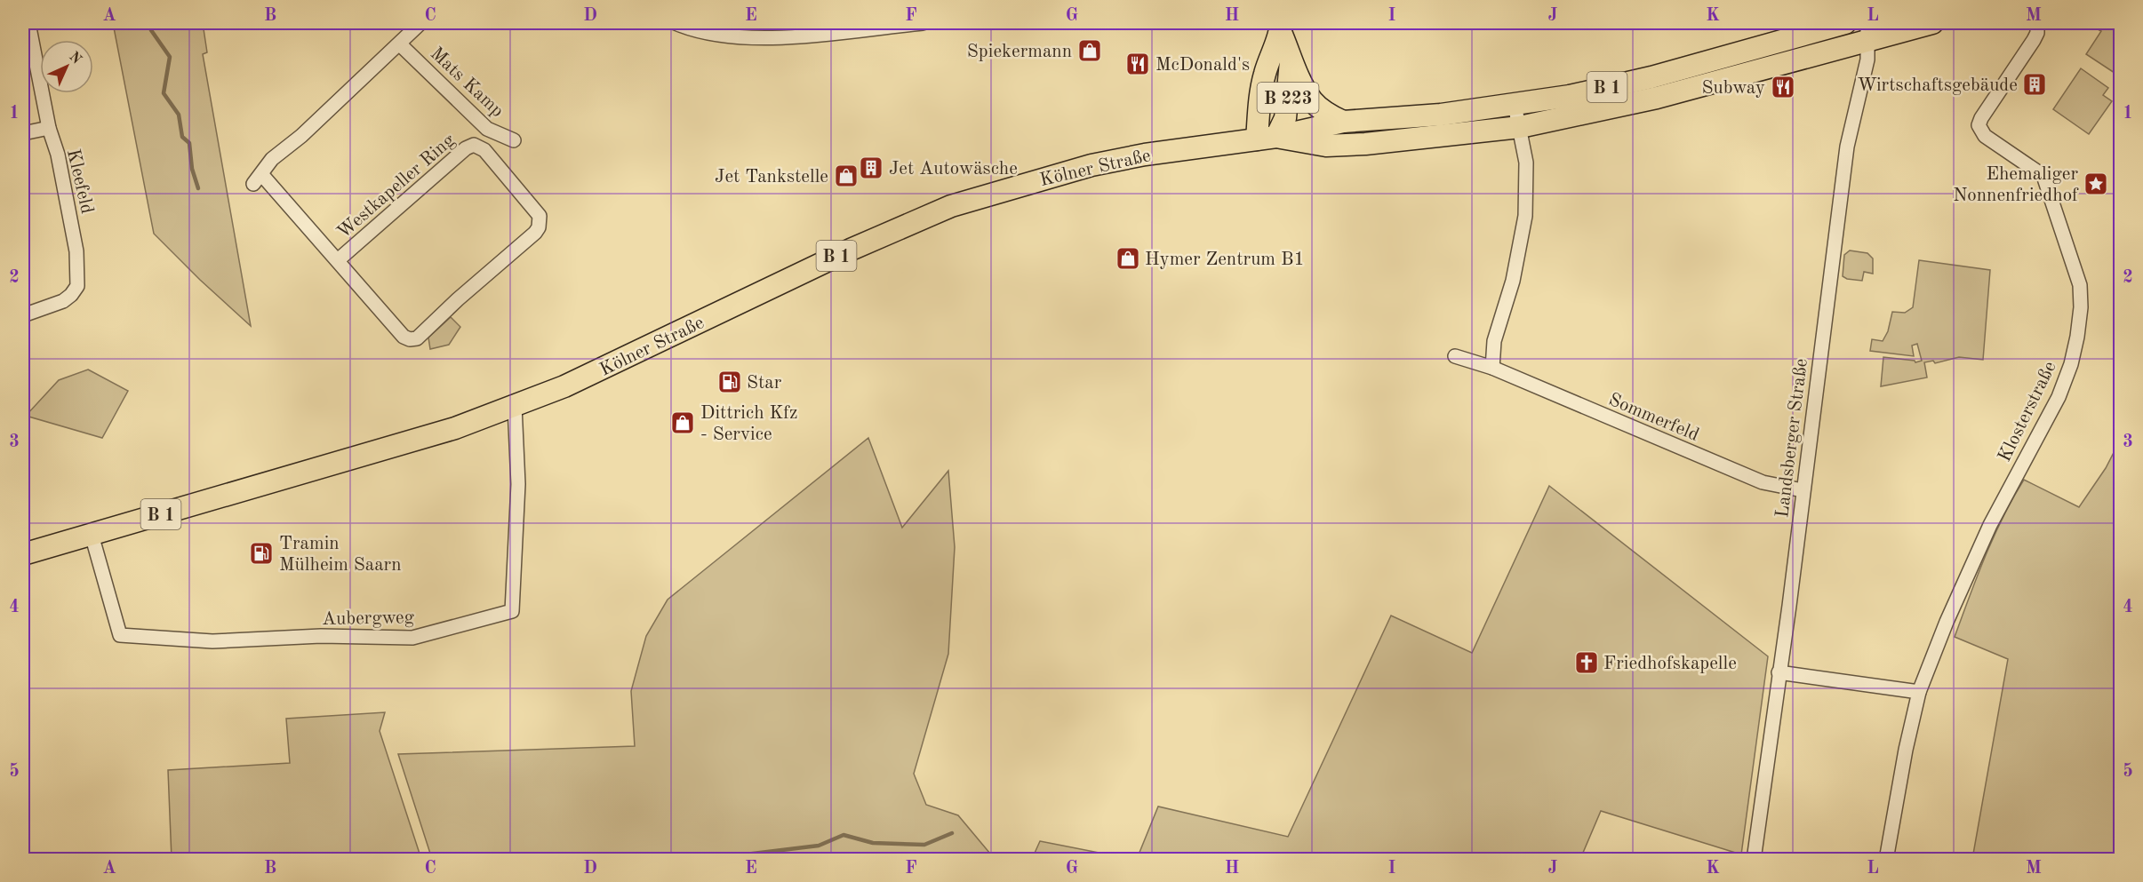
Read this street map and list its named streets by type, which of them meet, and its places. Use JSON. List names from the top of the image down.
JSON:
{
  "streets": {
    "main road": ["B 1", "B 223", "Kölner Straße"],
    "street": [
      "Mats Kamp",
      "Kleefeld",
      "Westkapeller Ring",
      "Klosterstraße",
      "Sommerfeld",
      "Landsberger Straße",
      "Aubergweg"
    ]
  },
  "crossings": [
    ["Mats Kamp", "Westkapeller Ring"],
    ["B 1", "Kölner Straße"],
    ["B 1", "Landsberger Straße"],
    ["B 223", "Kölner Straße"],
    ["Kölner Straße", "Landsberger Straße"],
    ["Kölner Straße", "Aubergweg"],
    ["Sommerfeld", "Landsberger Straße"]
  ],
  "places": {
    "shop": [
      "Spiekermann",
      "Jet Tankstelle",
      "Hymer Zentrum B1",
      "Dittrich Kfz - Service"
    ],
    "restaurant": ["McDonald's", "Subway"],
    "building": ["Wirtschaftsgebäude", "Jet Autowäsche"],
    "place": ["Ehemaliger Nonnenfriedhof"],
    "fuel station": ["Star", "Tramin Mülheim Saarn"],
    "church": ["Friedhofskapelle"]
  },
  "north": "top right",
  "grid": {
    "columns": [
      "A",
      "B",
      "C",
      "D",
      "E",
      "F",
      "G",
      "H",
      "I",
      "J",
      "K",
      "L",
      "M"
    ],
    "rows": [
      "1",
      "2",
      "3",
      "4",
      "5"
    ]
  }
}
